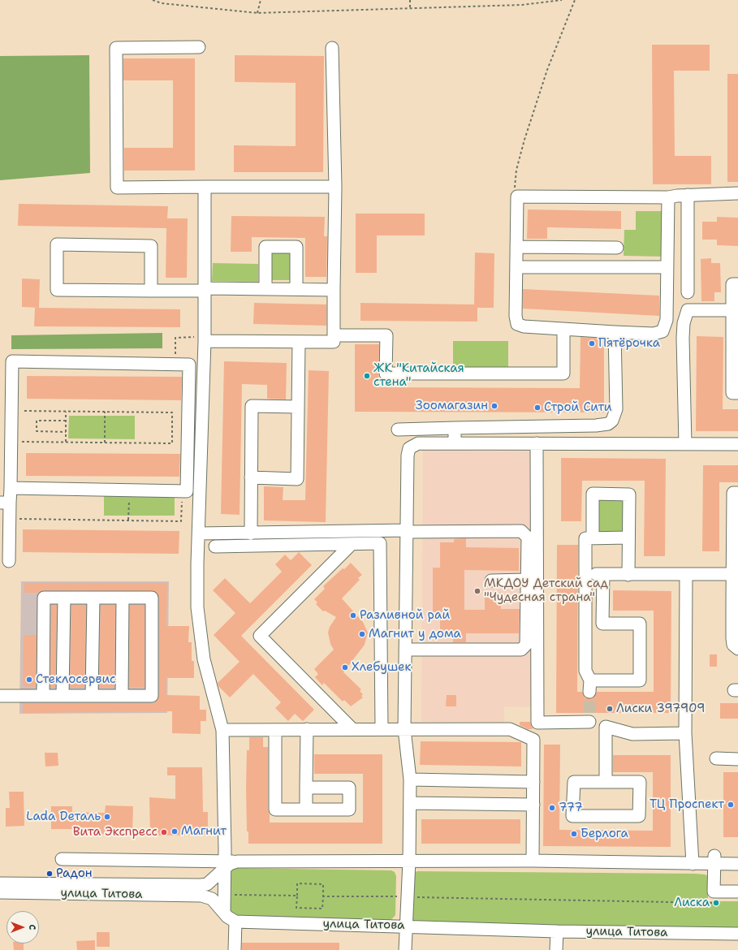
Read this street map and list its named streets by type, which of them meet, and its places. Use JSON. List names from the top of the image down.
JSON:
{
  "streets": {
    "street": ["улица Титова"]
  },
  "places": [
    "Пятёрочка",
    "ЖК \"Китайская стена\"",
    "Зоомагазин",
    "Строй Сити",
    "МКДОУ Детский сад \"Чудесная страна\"",
    "Разливной рай",
    "Магнит у дома",
    "Хлебушек",
    "Стеклосервис",
    "Лиски 397909",
    "ТЦ Проспект",
    "777",
    "Lada Dеталь",
    "Магнит",
    "Вита Экспресс",
    "Берлога",
    "Радон",
    "Лиска"
  ],
  "north": "right"
}
